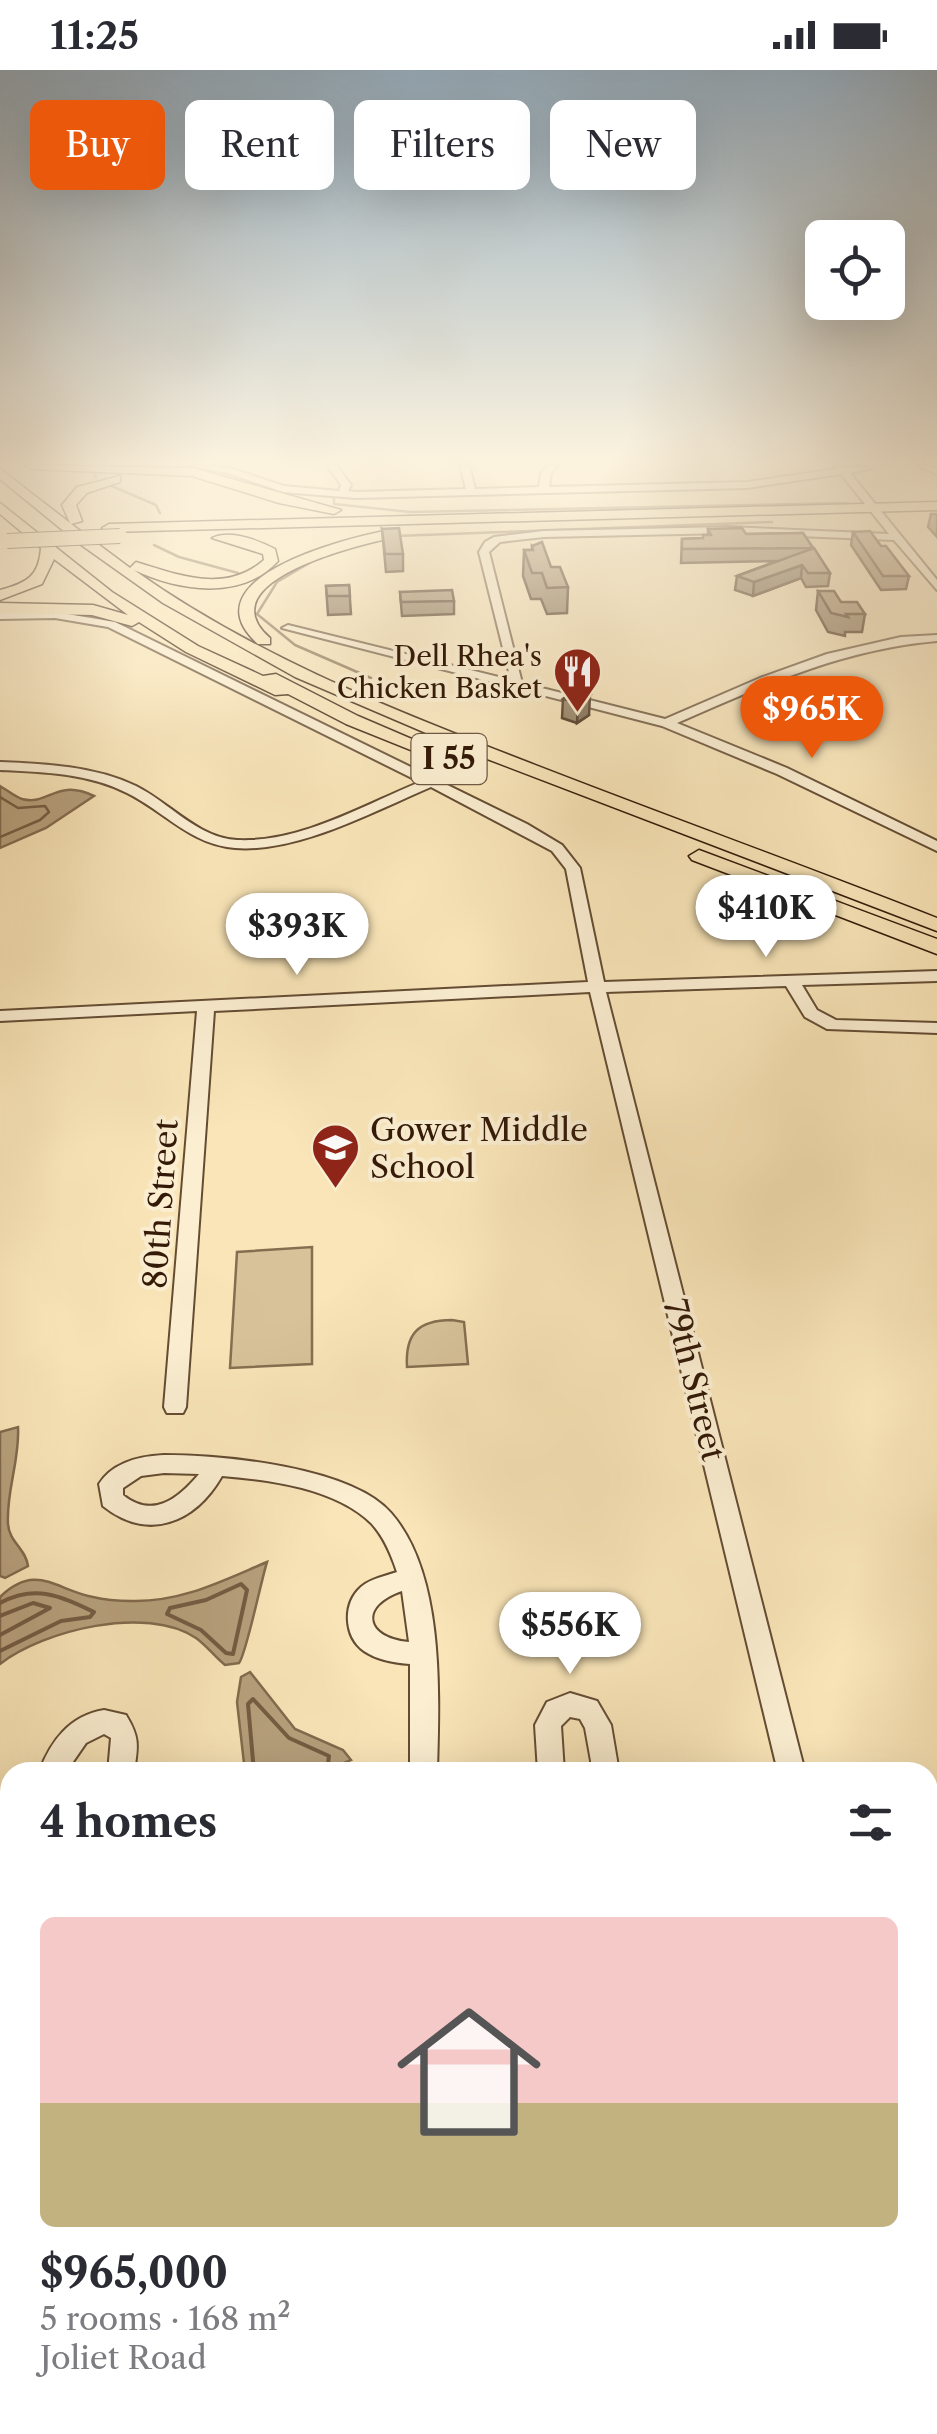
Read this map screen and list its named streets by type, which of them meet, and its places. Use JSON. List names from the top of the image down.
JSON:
{
  "streets": {
    "highway": ["I 55"],
    "street": ["80th Street", "79th Street"]
  },
  "places": {
    "restaurant": ["Dell Rhea's Chicken Basket"],
    "school or university": ["Gower Middle School"]
  },
  "page": {
    "status": "11:25",
    "chip": [
      "Buy",
      "Rent",
      "Filters",
      "New"
    ],
    "price": [
      "$965K",
      "$410K",
      "$393K",
      "$556K"
    ],
    "heading": "4 homes",
    "list": [
      {
        "name": "$965,000",
        "note": "5 rooms · 168 m² · Joliet Road"
      }
    ]
  }
}
